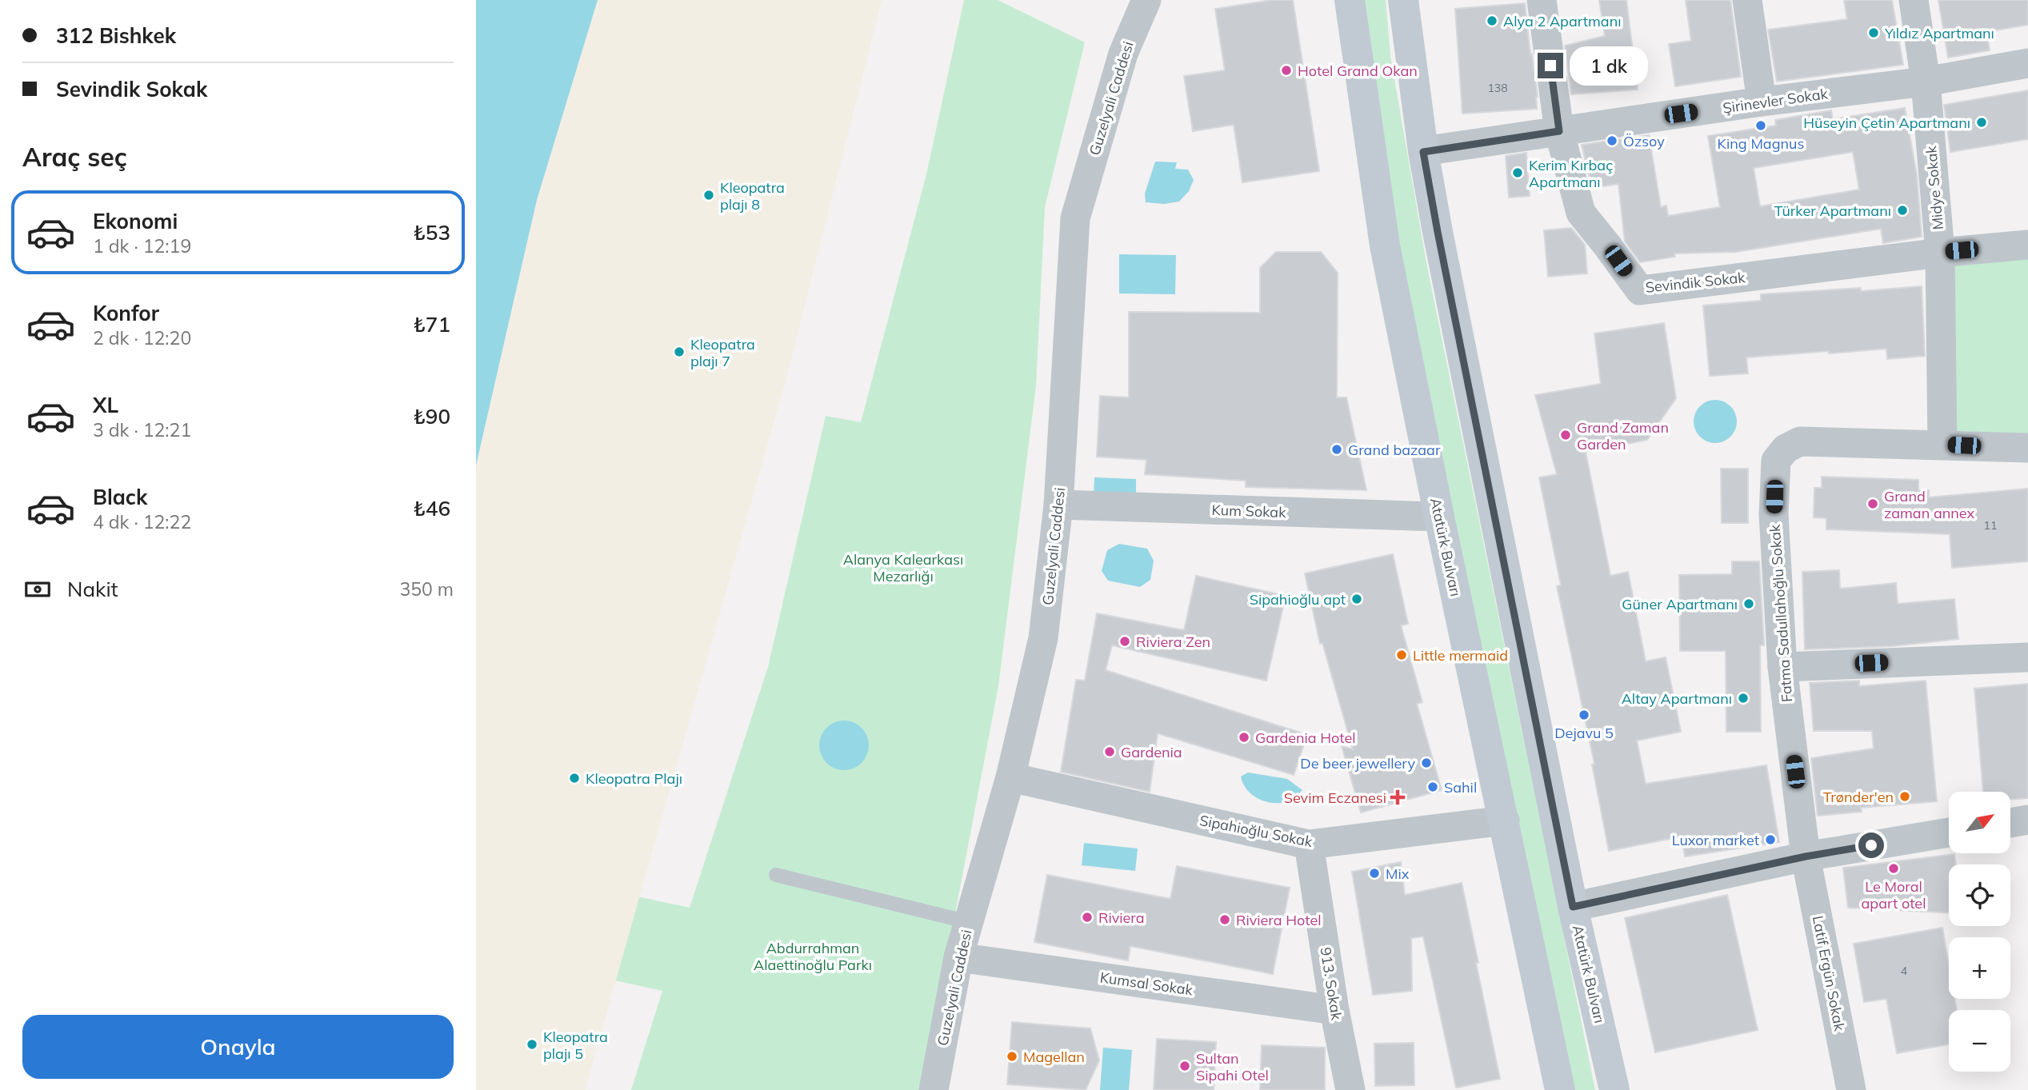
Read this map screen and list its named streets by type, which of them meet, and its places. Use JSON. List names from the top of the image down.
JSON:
{
  "streets": {
    "street": [
      "Guzelyali Caddesi",
      "Şirinevler Sokak",
      "Midye Sokak",
      "Sevindik Sokak",
      "Kum Sokak",
      "Atatürk Bulvarı",
      "Fatma Sadullahoğlu Sokak",
      "Sipahioğlu Sokak",
      "Latif Ergün Sokak",
      "Kumsal Sokak",
      "913. Sokak"
    ]
  },
  "crossings": [
    ["Guzelyali Caddesi", "Kum Sokak"],
    ["Guzelyali Caddesi", "Sipahioğlu Sokak"],
    ["Guzelyali Caddesi", "Kumsal Sokak"],
    ["Şirinevler Sokak", "Midye Sokak"],
    ["Şirinevler Sokak", "Sevindik Sokak"],
    ["Şirinevler Sokak", "Atatürk Bulvarı"],
    ["Midye Sokak", "Sevindik Sokak"],
    ["Midye Sokak", "Fatma Sadullahoğlu Sokak"],
    ["Kum Sokak", "Atatürk Bulvarı"],
    ["Atatürk Bulvarı", "Sipahioğlu Sokak"],
    ["Fatma Sadullahoğlu Sokak", "Latif Ergün Sokak"],
    ["Sipahioğlu Sokak", "913. Sokak"],
    ["Kumsal Sokak", "913. Sokak"]
  ],
  "parks": ["Alanya Kalearkası Mezarlığı", "Abdurrahman Alaettinoğlu Parkı"],
  "places": {
    "other": [
      "Alya 2 Apartmanı",
      "Yıldız Apartmanı",
      "Hotel Grand Okan",
      "Hüseyin Çetin Apartmanı",
      "King Magnus",
      "Özsoy",
      "Kerim Kırbaç Apartmanı",
      "Kleopatra plajı 8",
      "Türker Apartmanı",
      "Kleopatra plajı 7",
      "Grand Zaman Garden",
      "Grand bazaar",
      "Grand zaman annex",
      "Sipahioğlu apt",
      "Güner Apartmanı",
      "Riviera Zen",
      "Little mermaid",
      "Altay Apartmanı",
      "Dejavu 5",
      "Gardenia Hotel",
      "Gardenia",
      "De beer jewellery",
      "Kleopatra Plajı",
      "Sahil",
      "Trønder'en",
      "Luxor market",
      "Le Moral apart otel",
      "Mix",
      "Riviera",
      "Riviera Hotel",
      "Kleopatra plajı 5",
      "Magellan",
      "Sultan Sipahi Otel"
    ],
    "health": ["Sevim Eczanesi"]
  },
  "house_numbers": ["138", "11", "4"],
  "north": "top right",
  "page": {
    "banner": ["312 Bishkek", "Sevindik Sokak"],
    "bubble": "1 dk",
    "heading": "Araç seç",
    "list": [
      {
        "name": "Ekonomi",
        "note": "1 dk · 12:19",
        "value": "₺53"
      },
      {
        "name": "Konfor",
        "note": "2 dk · 12:20",
        "value": "₺71"
      },
      {
        "name": "XL",
        "note": "3 dk · 12:21",
        "value": "₺90"
      },
      {
        "name": "Black",
        "note": "4 dk · 12:22",
        "value": "₺46"
      }
    ],
    "pay": ["Nakit", "350 m"],
    "map_buttons": ["+", "−"],
    "buttons": "Onayla"
  }
}
